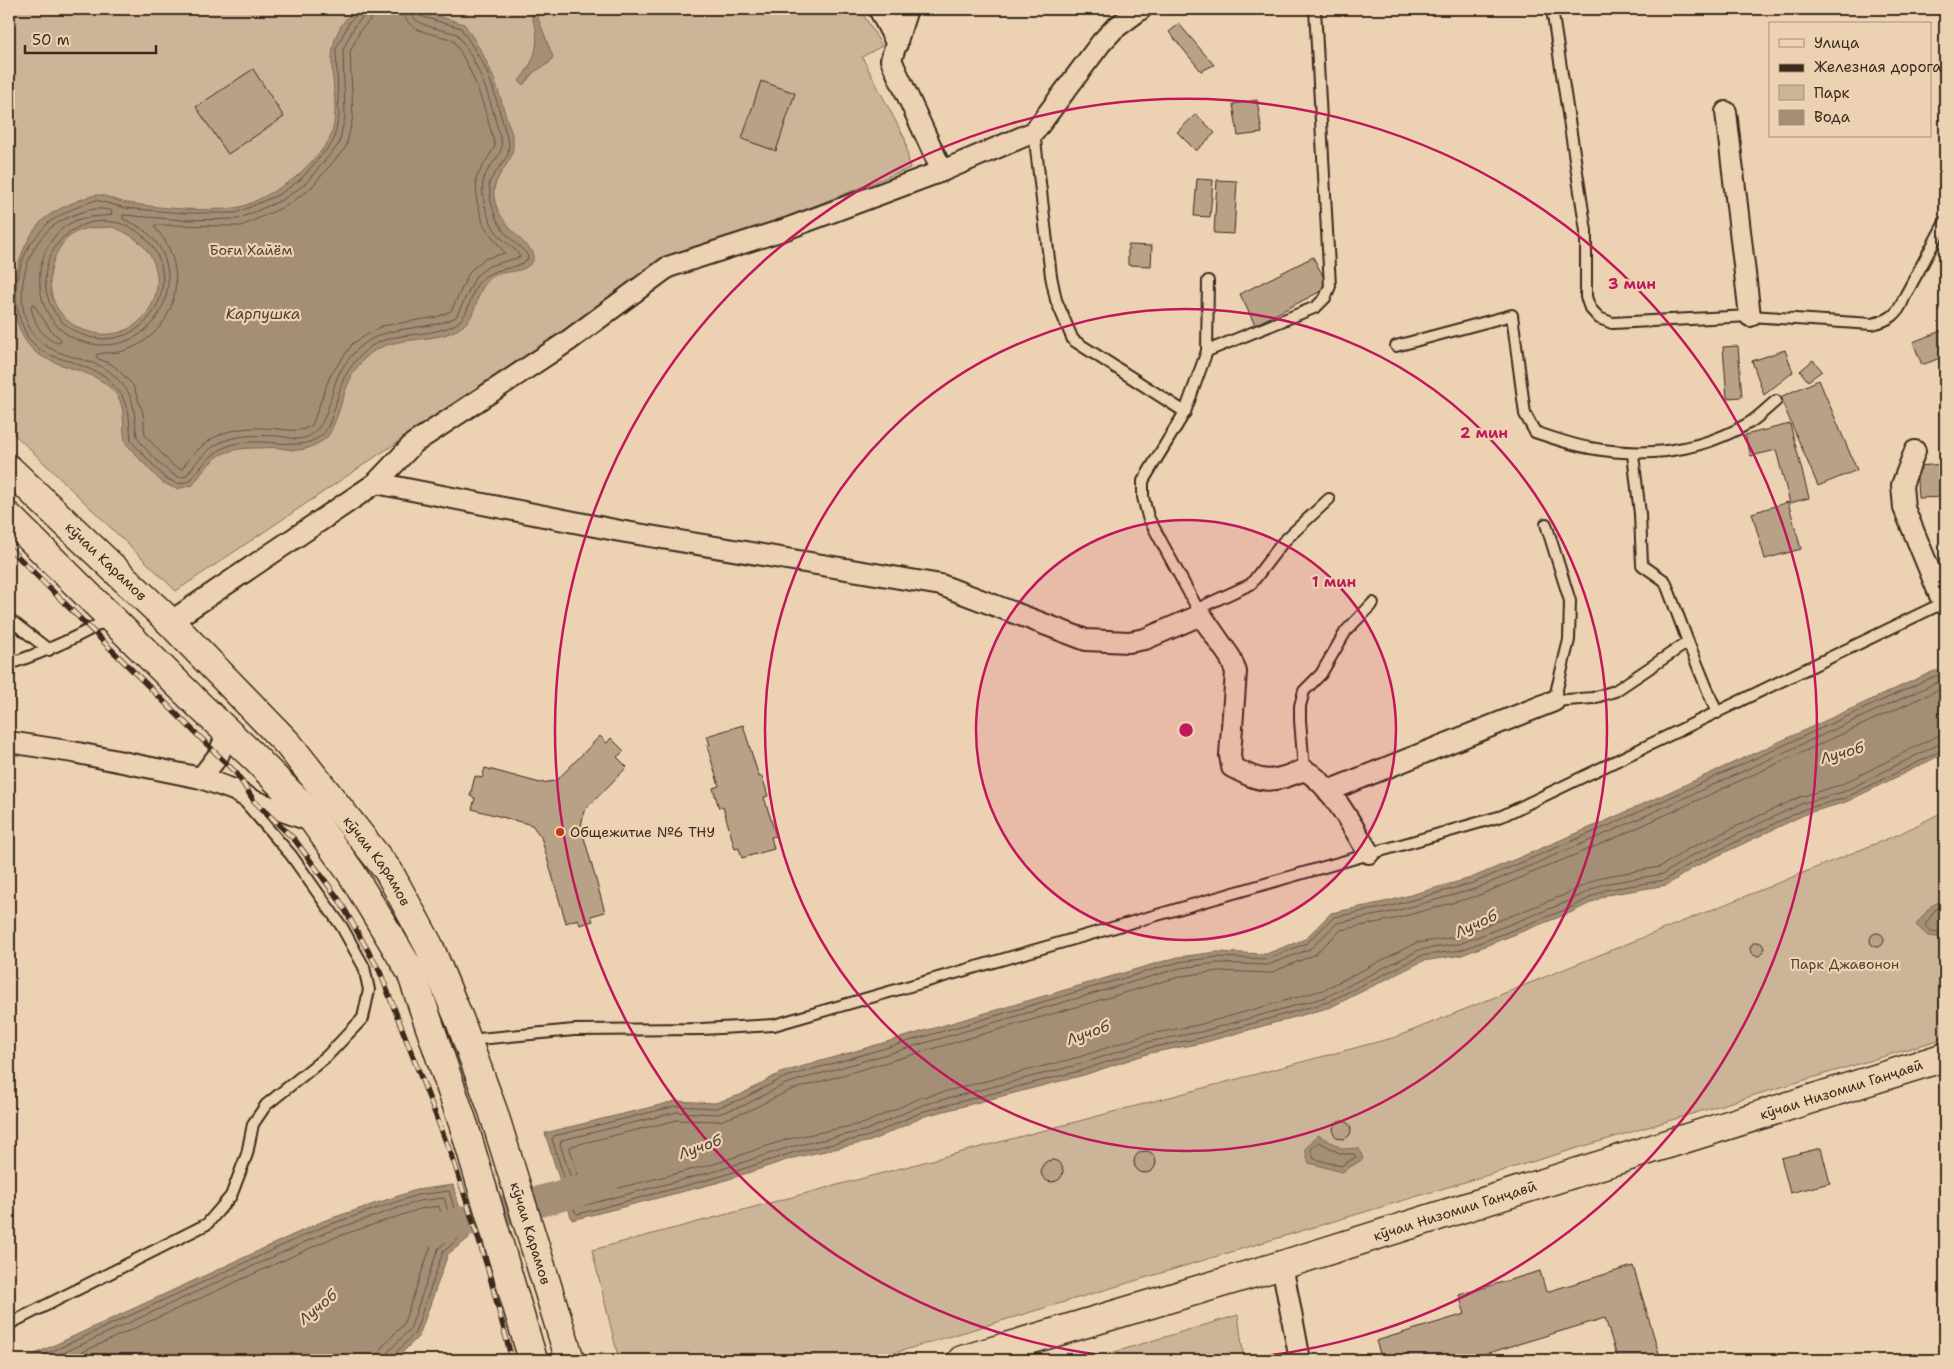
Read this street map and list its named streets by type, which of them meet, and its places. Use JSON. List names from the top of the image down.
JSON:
{
  "streets": {
    "main road": ["кӯчаи Карамов", "кӯчаи Низомии Ганҷавӣ"]
  },
  "water": ["Карпушка", "Лучоб"],
  "parks": ["Боғи Хайём", "Парк Джавонон"],
  "places": ["Общежитие №6 ТНУ"],
  "legend": [
    "Улица",
    "Железная дорога",
    "Парк",
    "Вода"
  ],
  "scale_bar": "50 m",
  "rings": ["3 мин", "2 мин", "1 мин"]
}
